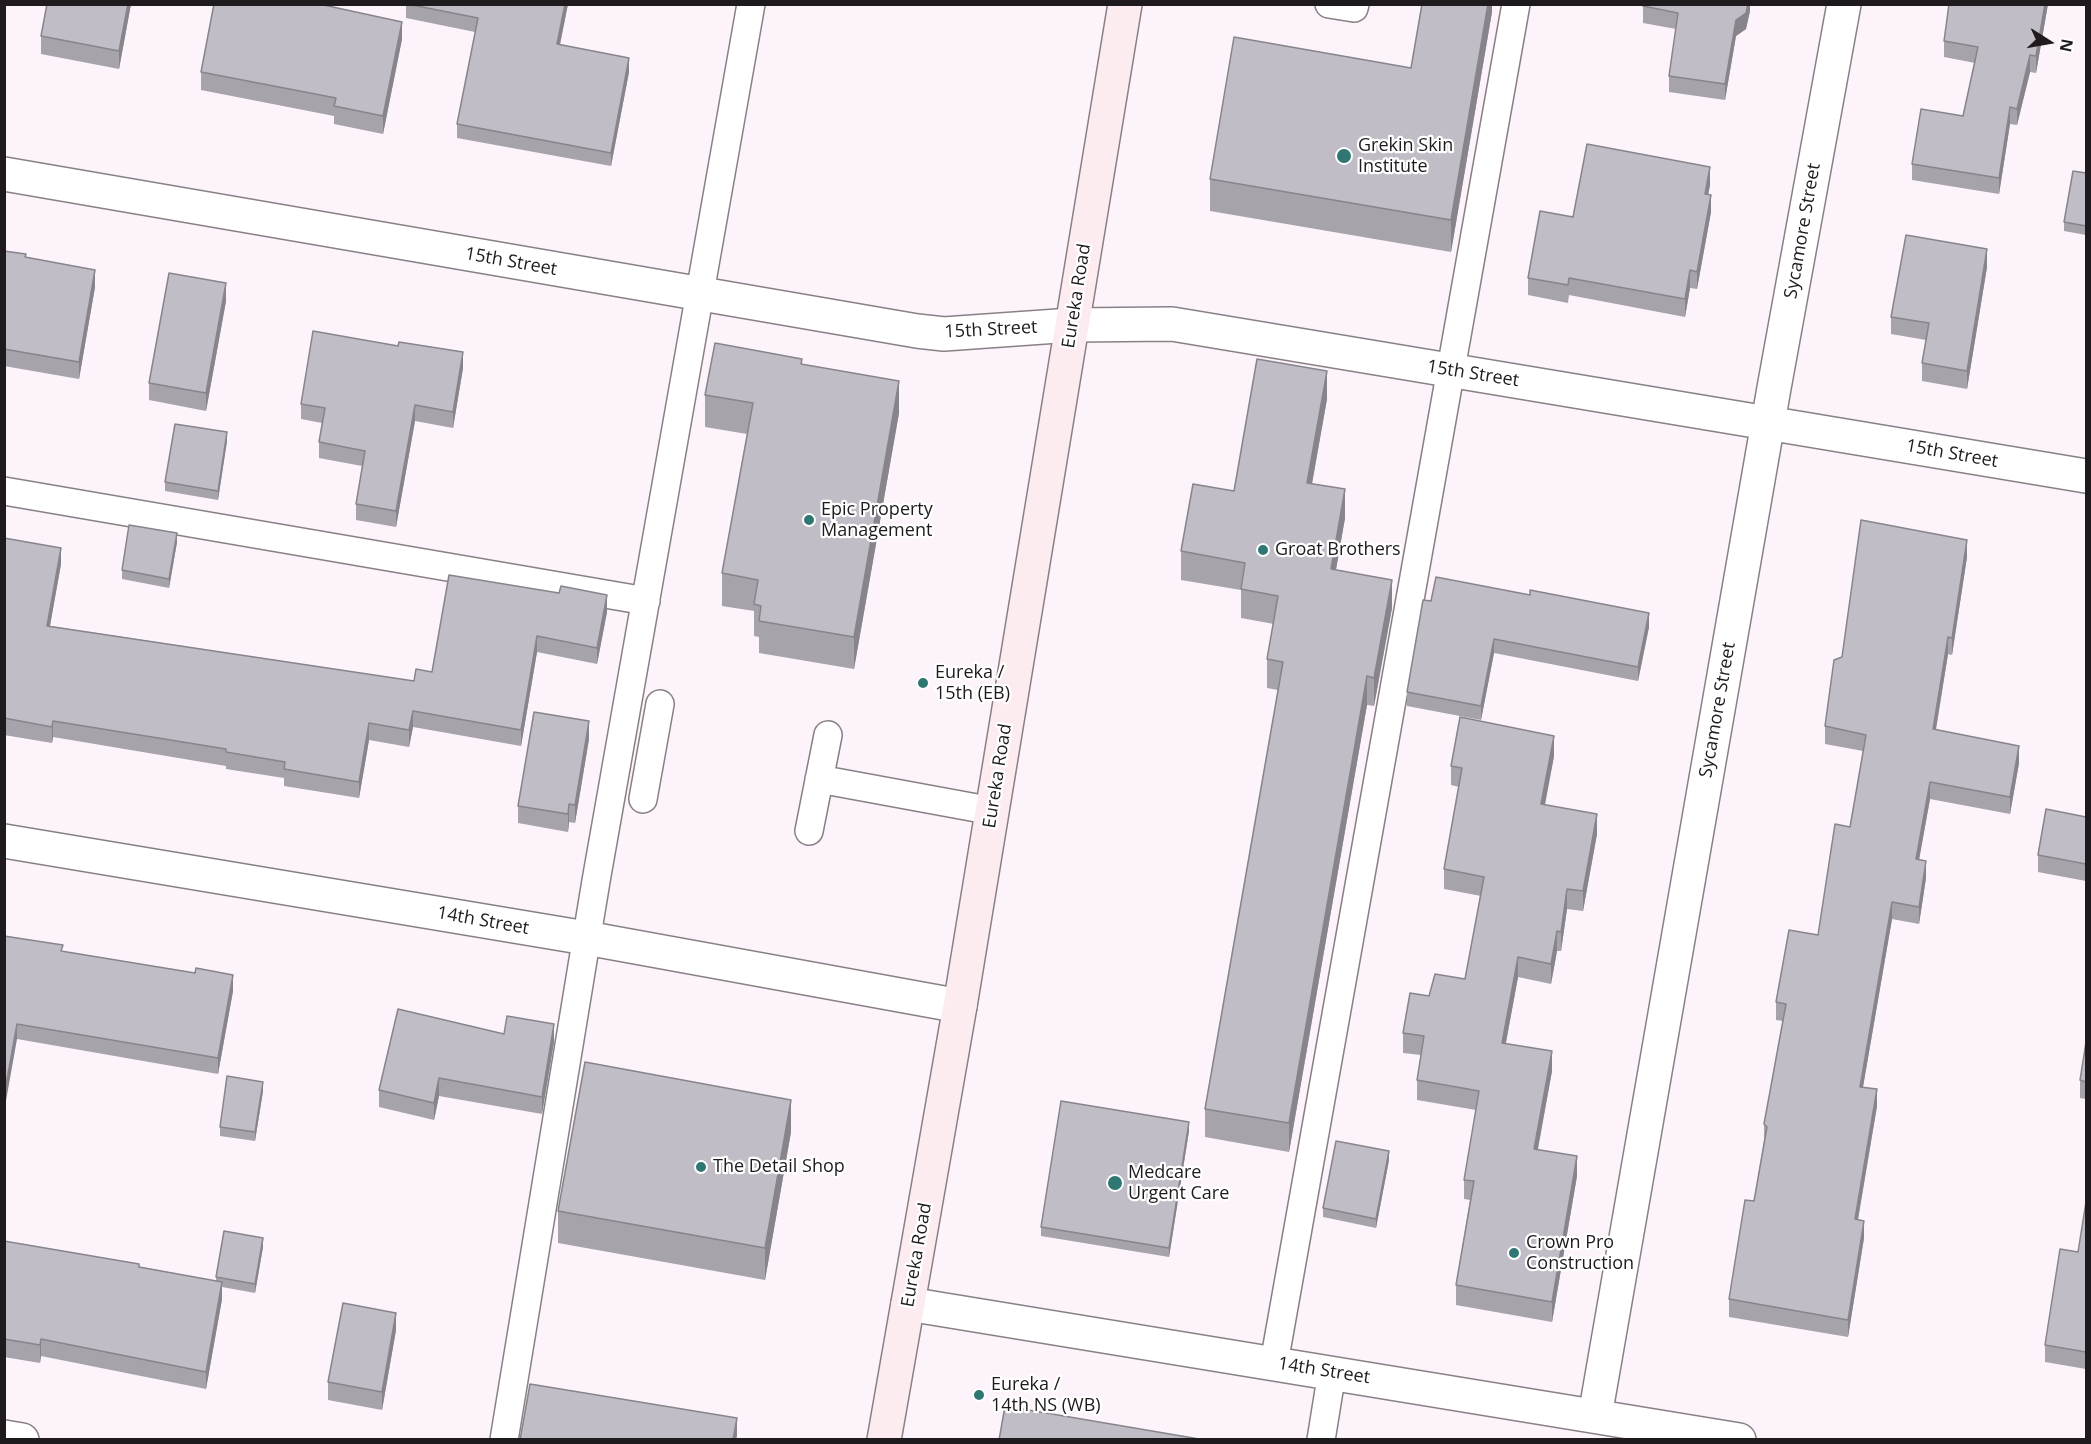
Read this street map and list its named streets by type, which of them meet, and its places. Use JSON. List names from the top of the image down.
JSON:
{
  "streets": {
    "main road": ["Eureka Road"],
    "street": ["Sycamore Street", "15th Street", "14th Street"]
  },
  "crossings": [
    ["Sycamore Street", "15th Street"],
    ["Sycamore Street", "14th Street"],
    ["15th Street", "Eureka Road"],
    ["Eureka Road", "14th Street"]
  ],
  "places": [
    "Grekin Skin Institute",
    "Epic Property Management",
    "Groat Brothers",
    "Eureka / 15th (EB)",
    "The Detail Shop",
    "Medcare Urgent Care",
    "Crown Pro Construction",
    "Eureka / 14th NS (WB)"
  ],
  "north": "right"
}
